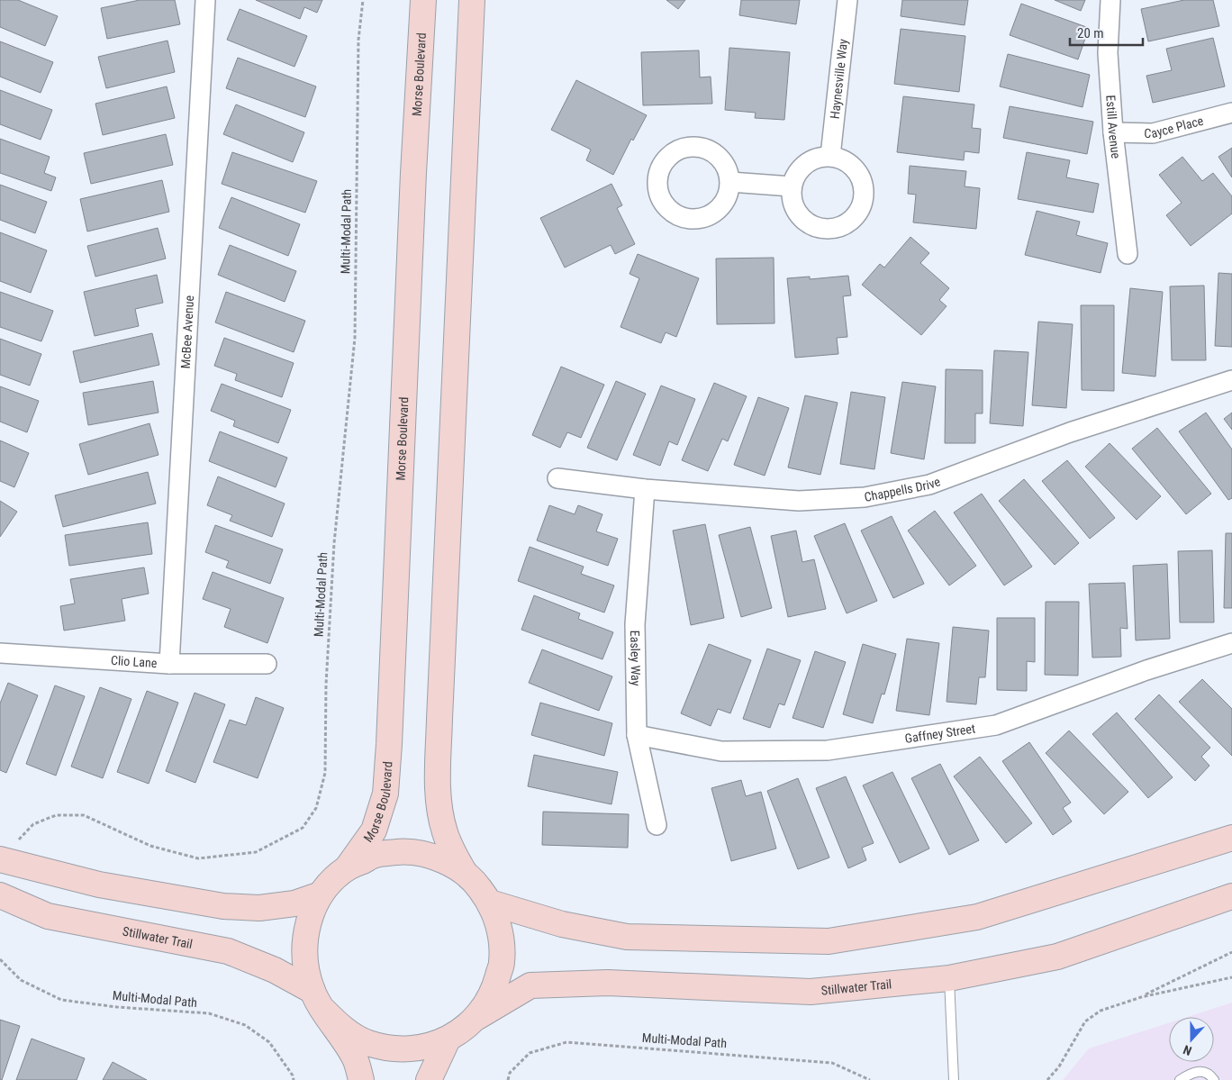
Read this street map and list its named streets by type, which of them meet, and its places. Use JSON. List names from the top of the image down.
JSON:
{
  "streets": {
    "main road": ["Morse Boulevard", "Stillwater Trail"],
    "street": [
      "Haynesville Way",
      "Cayce Place",
      "Estill Avenue",
      "McBee Avenue",
      "Chappells Drive",
      "Easley Way",
      "Clio Lane",
      "Gaffney Street"
    ],
    "path": ["Multi-Modal Path"]
  },
  "crossings": [
    ["Cayce Place", "Estill Avenue"],
    ["McBee Avenue", "Clio Lane"],
    ["Chappells Drive", "Easley Way"],
    ["Easley Way", "Gaffney Street"]
  ],
  "scale_bar": "20 m",
  "north": "bottom"
}
